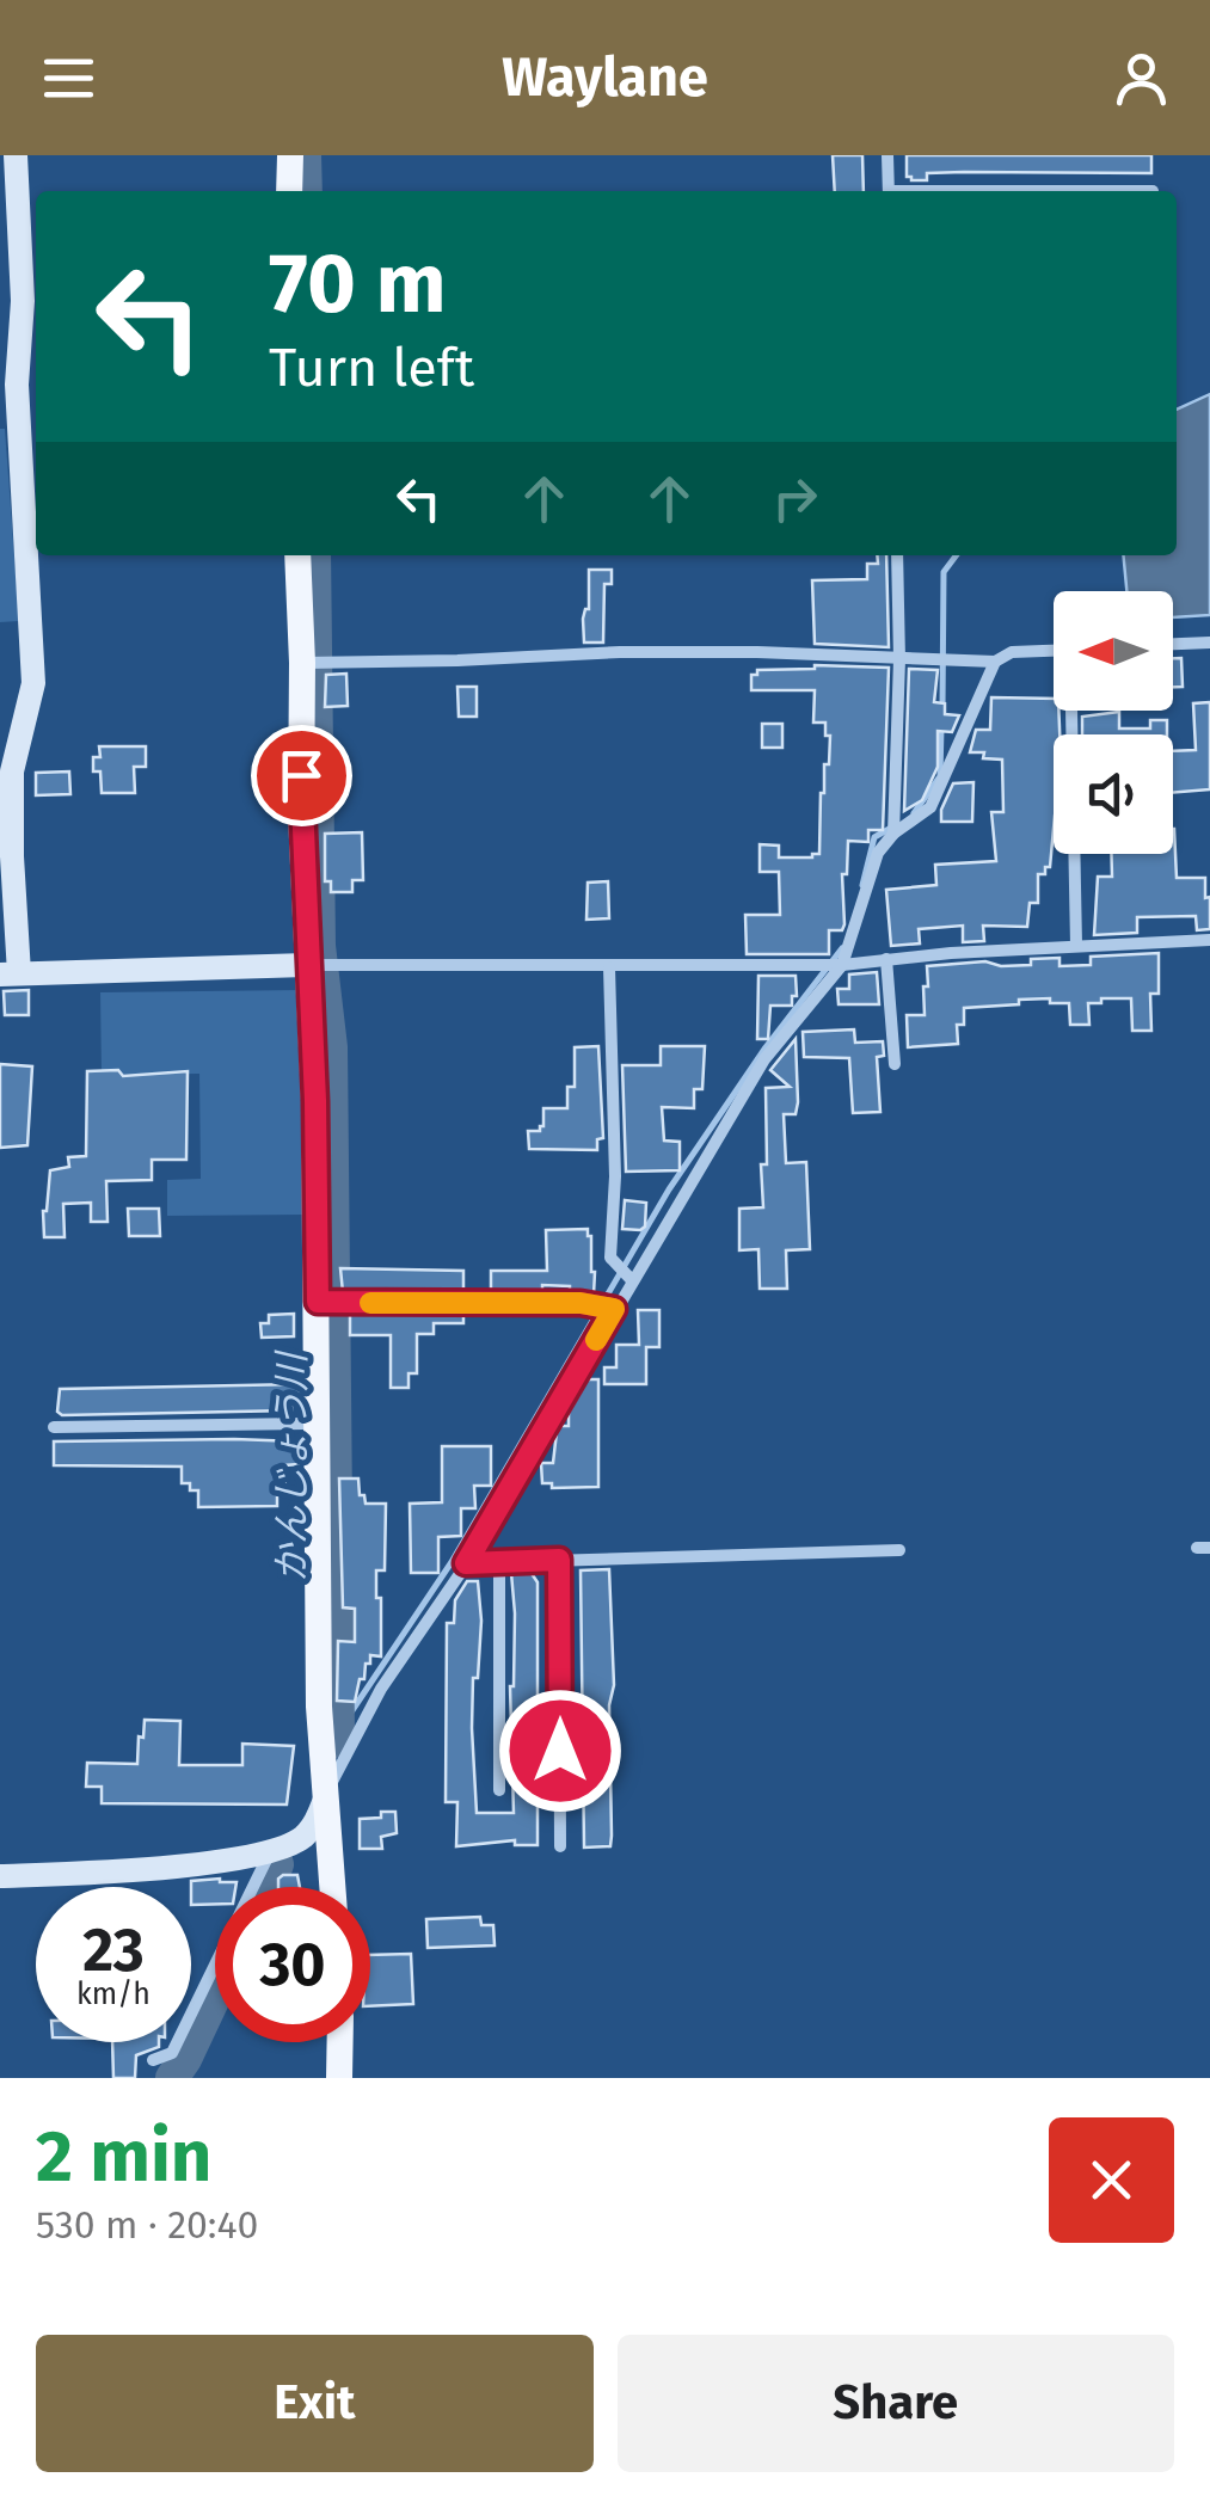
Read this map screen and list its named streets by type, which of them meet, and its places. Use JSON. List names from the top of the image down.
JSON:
{
  "water": ["かんじょう川"],
  "north": "left",
  "page": {
    "header": "Waylane",
    "turn": ["70 m", "Turn left"],
    "speed": "23 km/h",
    "limit": "30",
    "heading": ["2 min", "530 m · 20:40"],
    "buttons": ["Exit", "Share"]
  }
}
